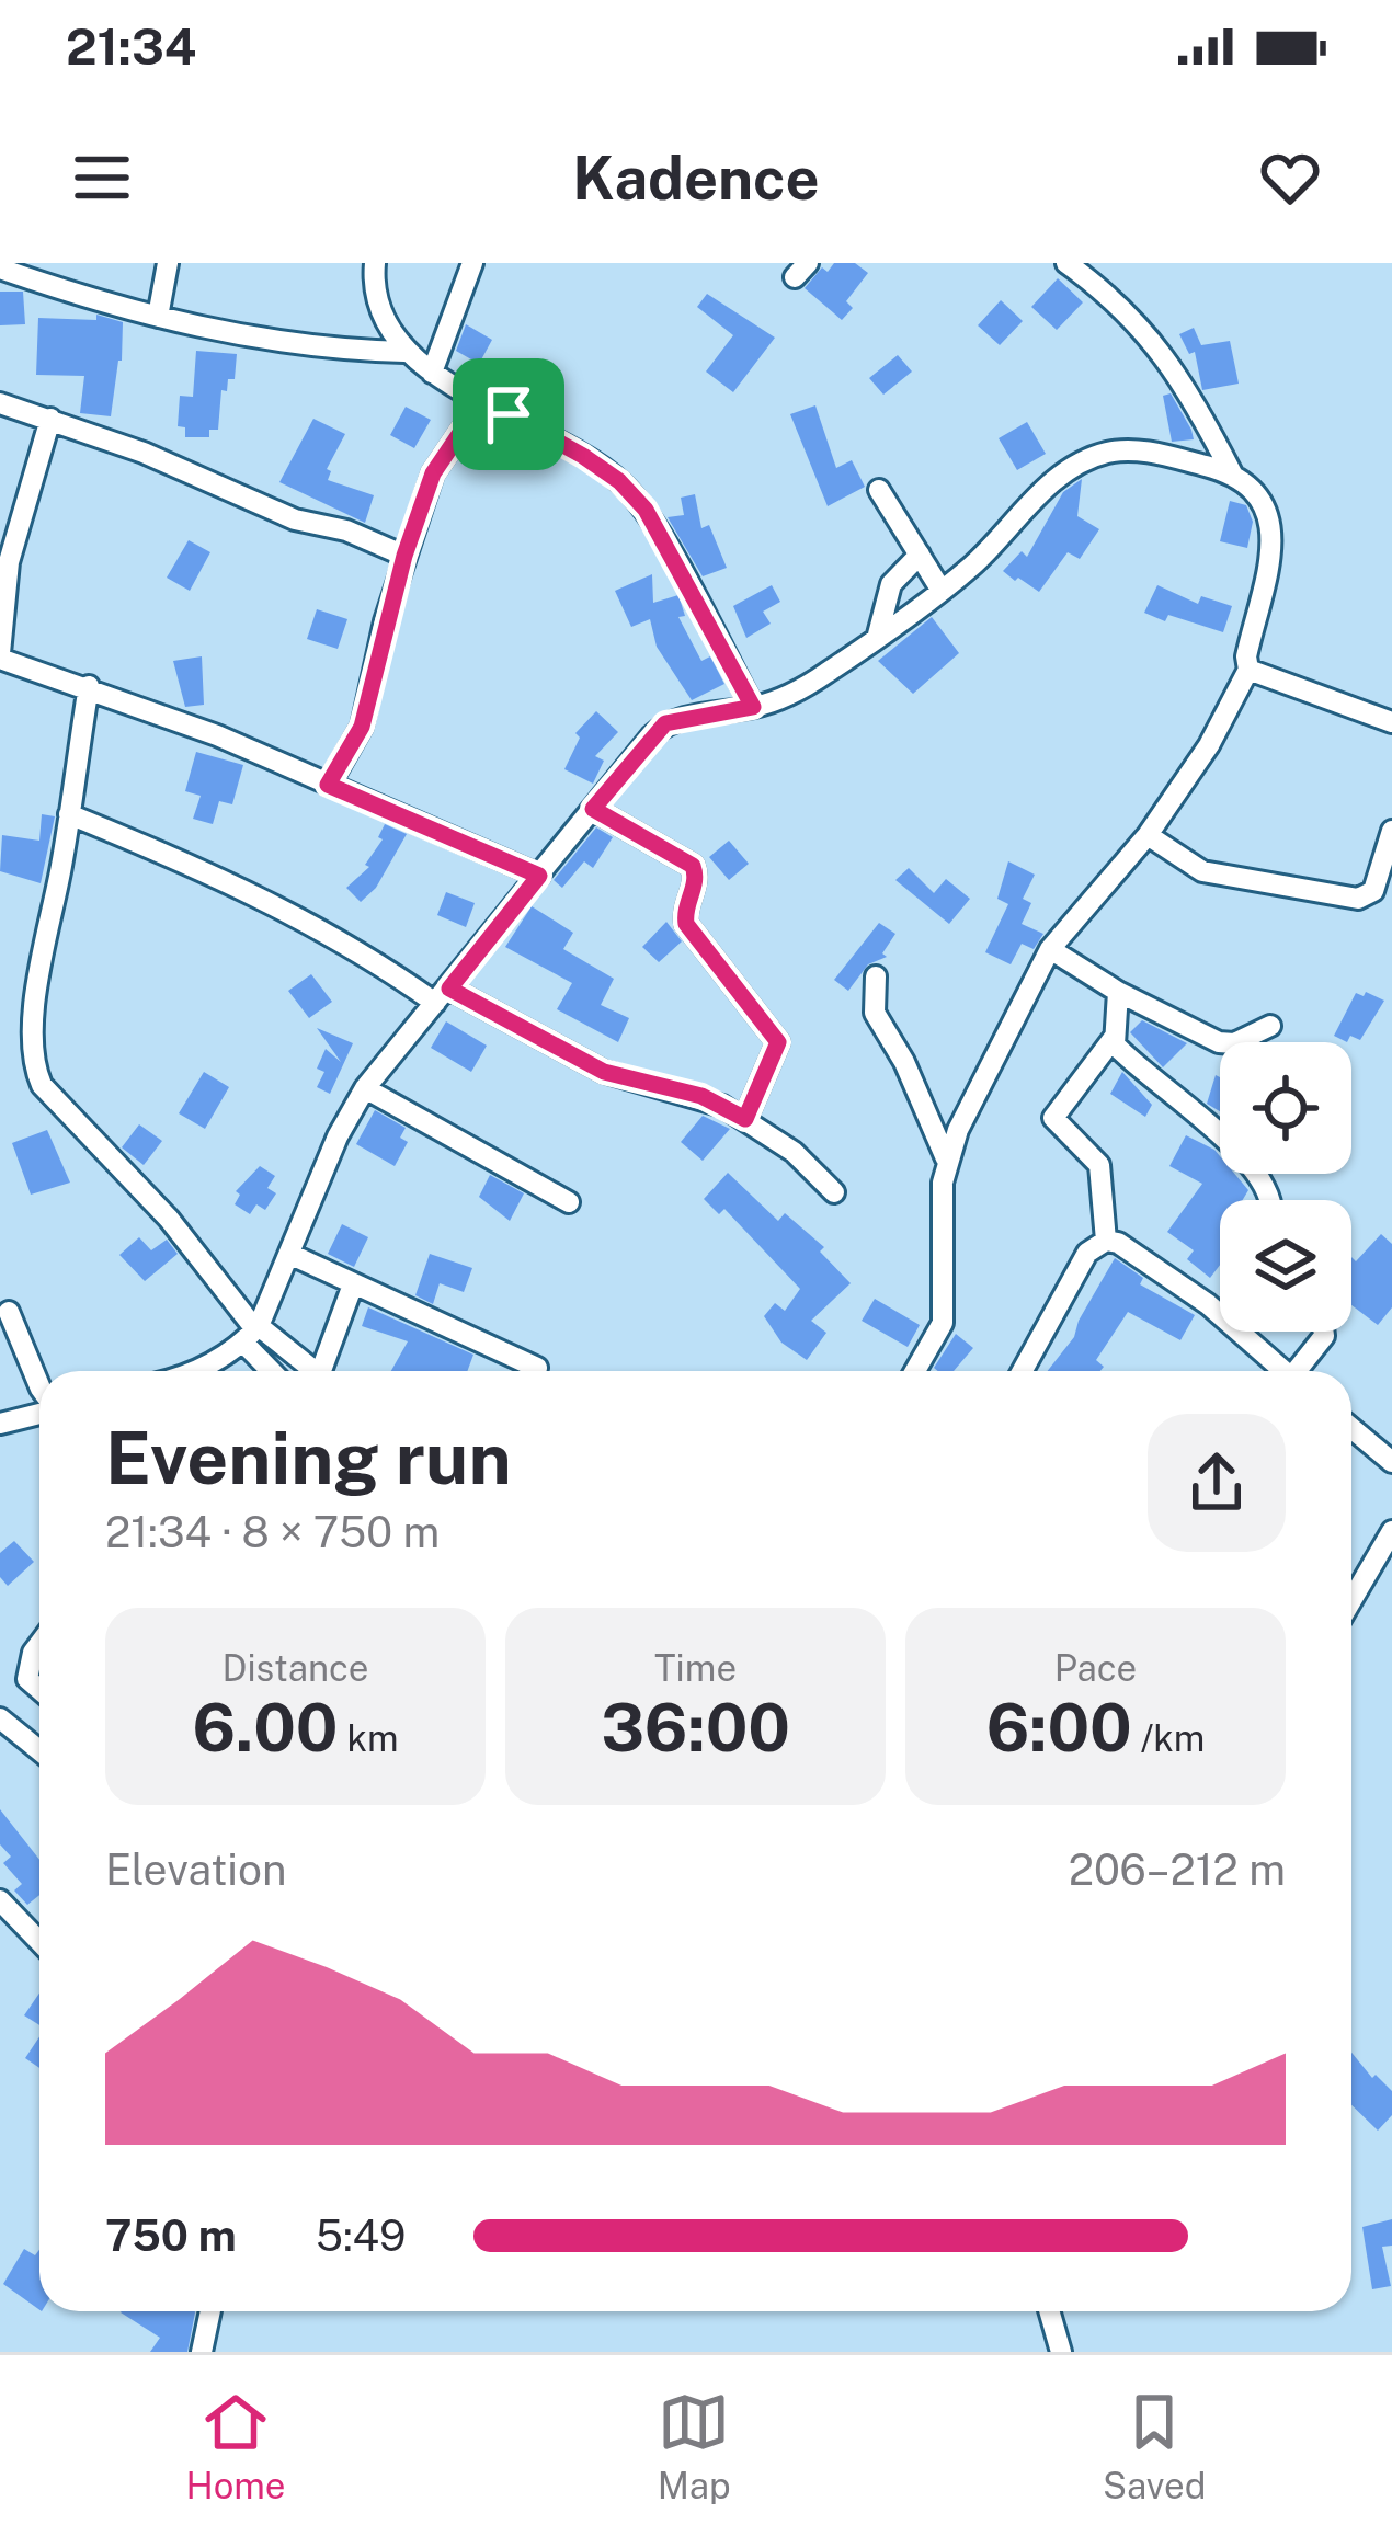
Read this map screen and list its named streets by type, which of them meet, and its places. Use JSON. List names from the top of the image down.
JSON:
{
  "page": {
    "status": "21:34",
    "header": "Kadence",
    "heading": ["Evening run", "21:34 · 8 × 750 m"],
    "stats": [
      ["Distance", "6.00 km"],
      ["Time", "36:00"],
      ["Pace", "6:00 /km"]
    ],
    "chart": ["Elevation", "206–212 m"],
    "list": [
      {
        "name": "750 m",
        "note": "5:49"
      }
    ],
    "tabs": ["Home", "Map", "Saved"]
  }
}
